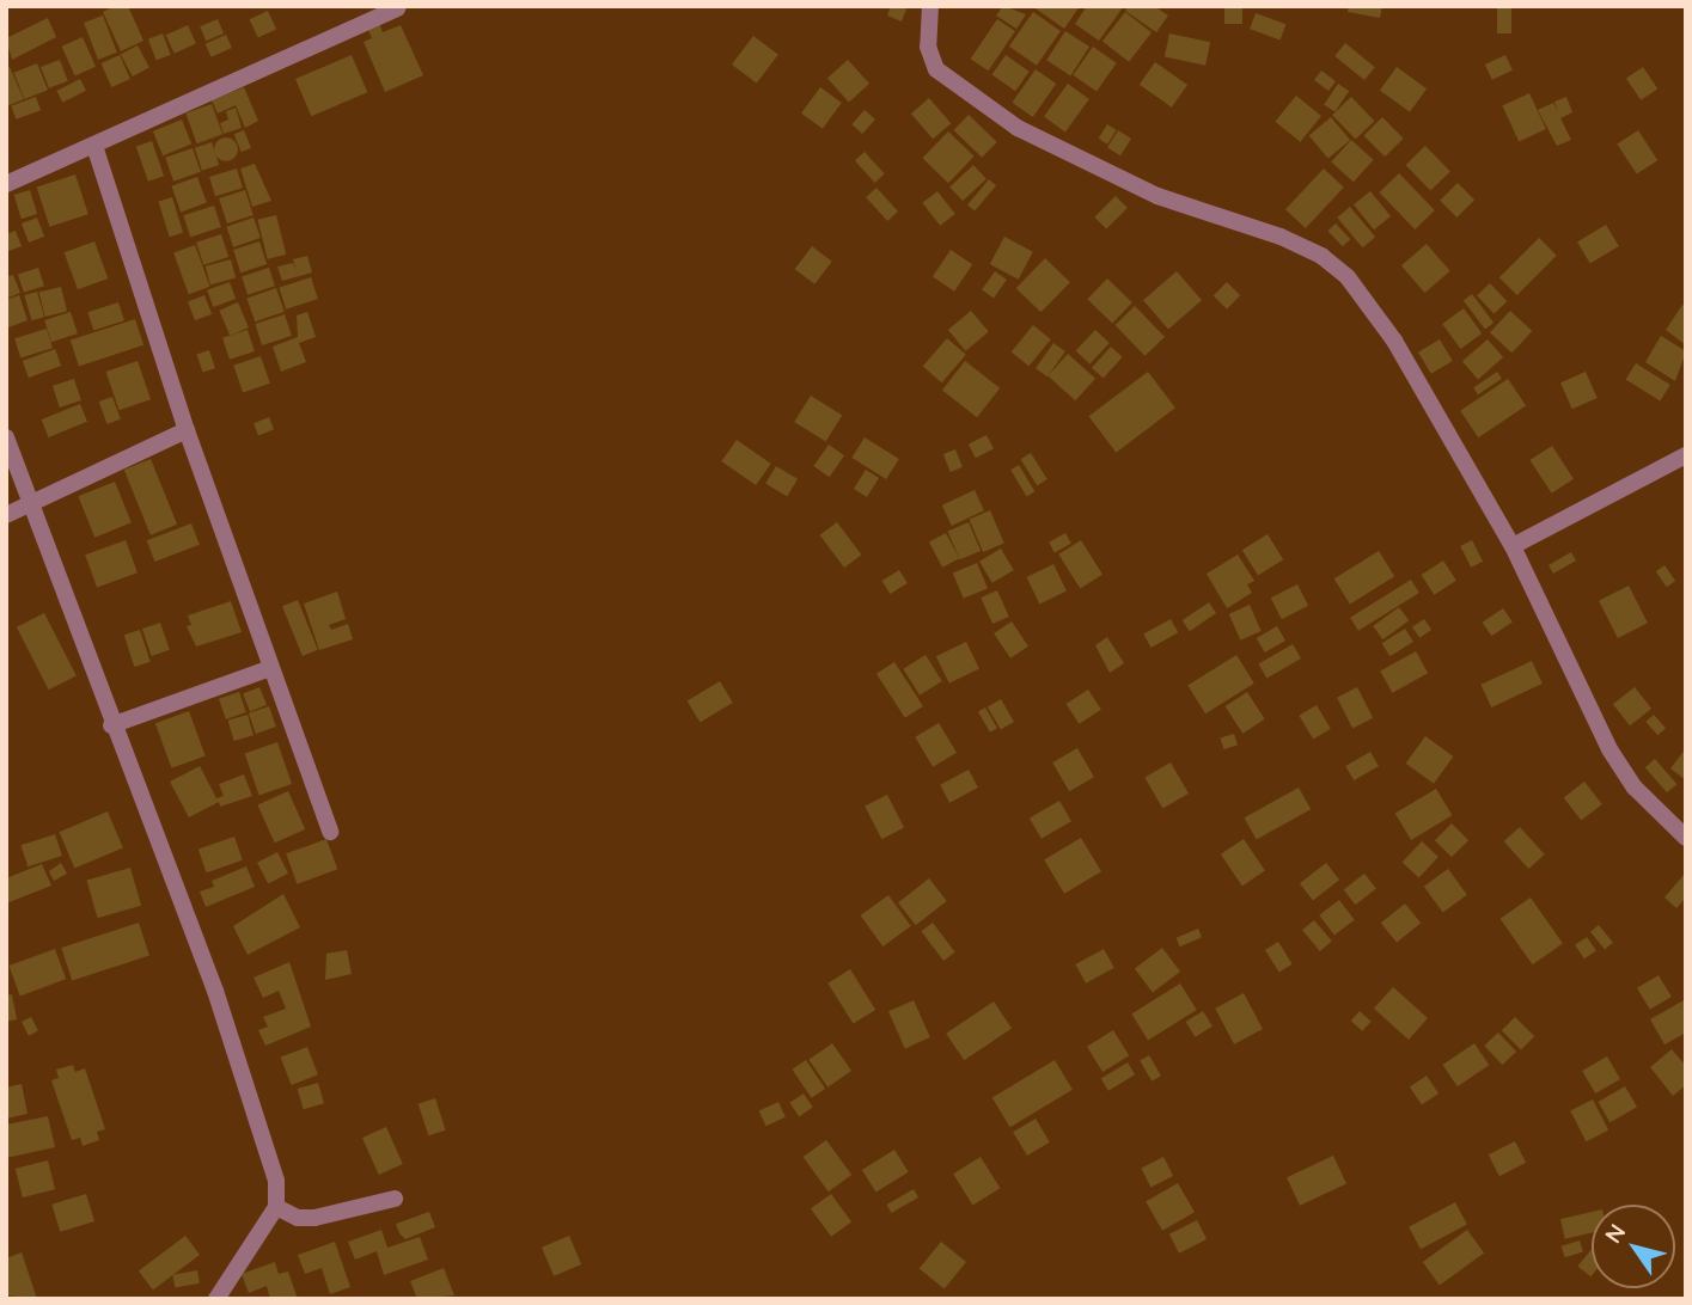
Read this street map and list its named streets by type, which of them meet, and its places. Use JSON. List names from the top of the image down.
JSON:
{
  "north": "top left"
}
